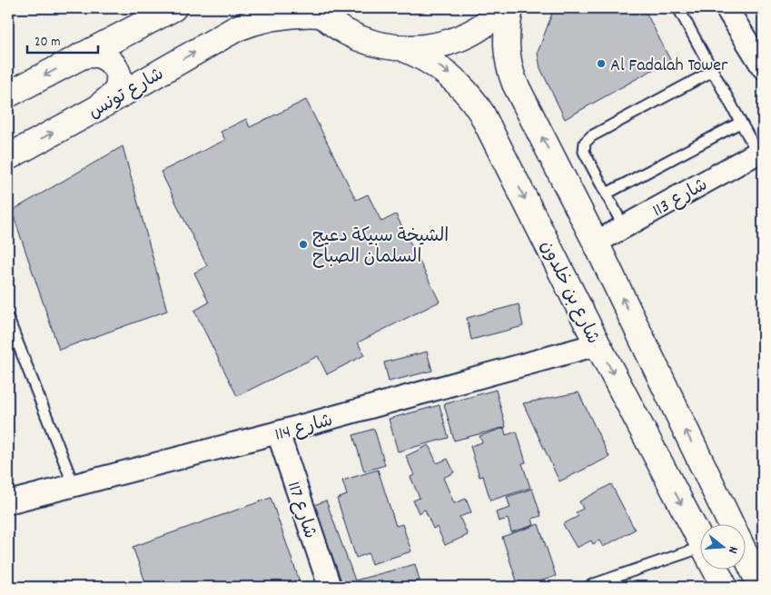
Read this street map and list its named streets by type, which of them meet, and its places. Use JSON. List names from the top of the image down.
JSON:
{
  "streets": {
    "street": [
      "شارع تونس",
      "شارع 113",
      "شارع بن خلدون",
      "شارع 114",
      "شارع 117"
    ]
  },
  "crossings": [
    ["شارع بن خلدون", "شارع 114"],
    ["شارع 114", "شارع 117"]
  ],
  "places": ["Al Fadalah Tower", "الشيخة سبيكة دعيج السلمان الصباح"],
  "scale_bar": "20 m",
  "north": "right"
}
